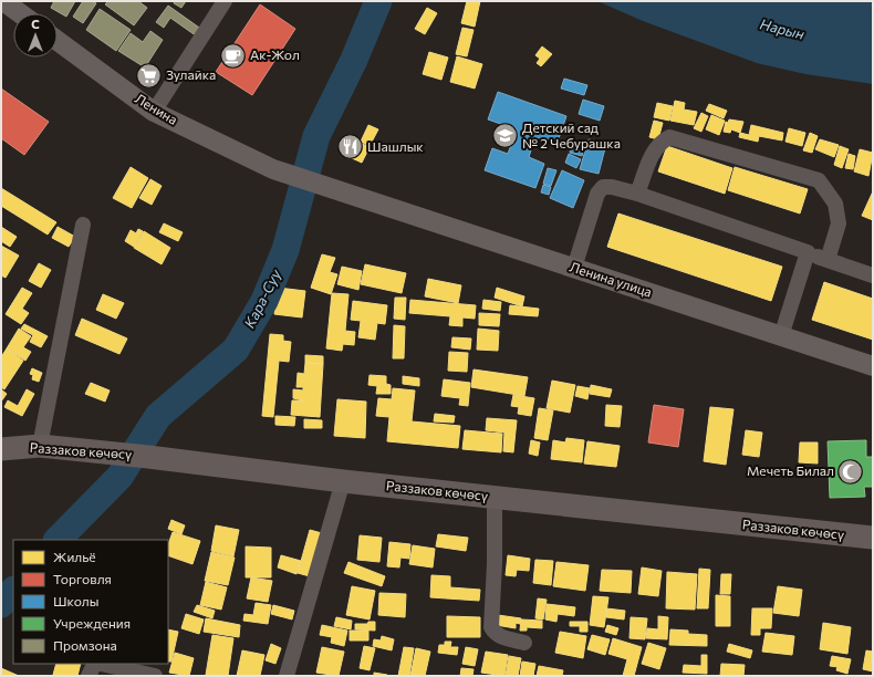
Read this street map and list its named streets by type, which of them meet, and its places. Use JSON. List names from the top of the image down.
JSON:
{
  "streets": {
    "highway": ["Раззаков көчөсү"],
    "main road": ["Ленина", "Ленина улица"]
  },
  "crossings": [
    ["Ленина", "Ленина улица"]
  ],
  "water": ["Нарын", "Кара-Суу"],
  "places": {
    "cafe": ["Ак-Жол"],
    "supermarket": ["Зулайка"],
    "school or university": ["Детский сад № 2 Чебурашка"],
    "restaurant": ["Шашлык"],
    "mosque": ["Мечеть Билал"]
  },
  "legend": [
    "Жильё",
    "Торговля",
    "Школы",
    "Учреждения",
    "Промзона"
  ],
  "north": "top"
}
